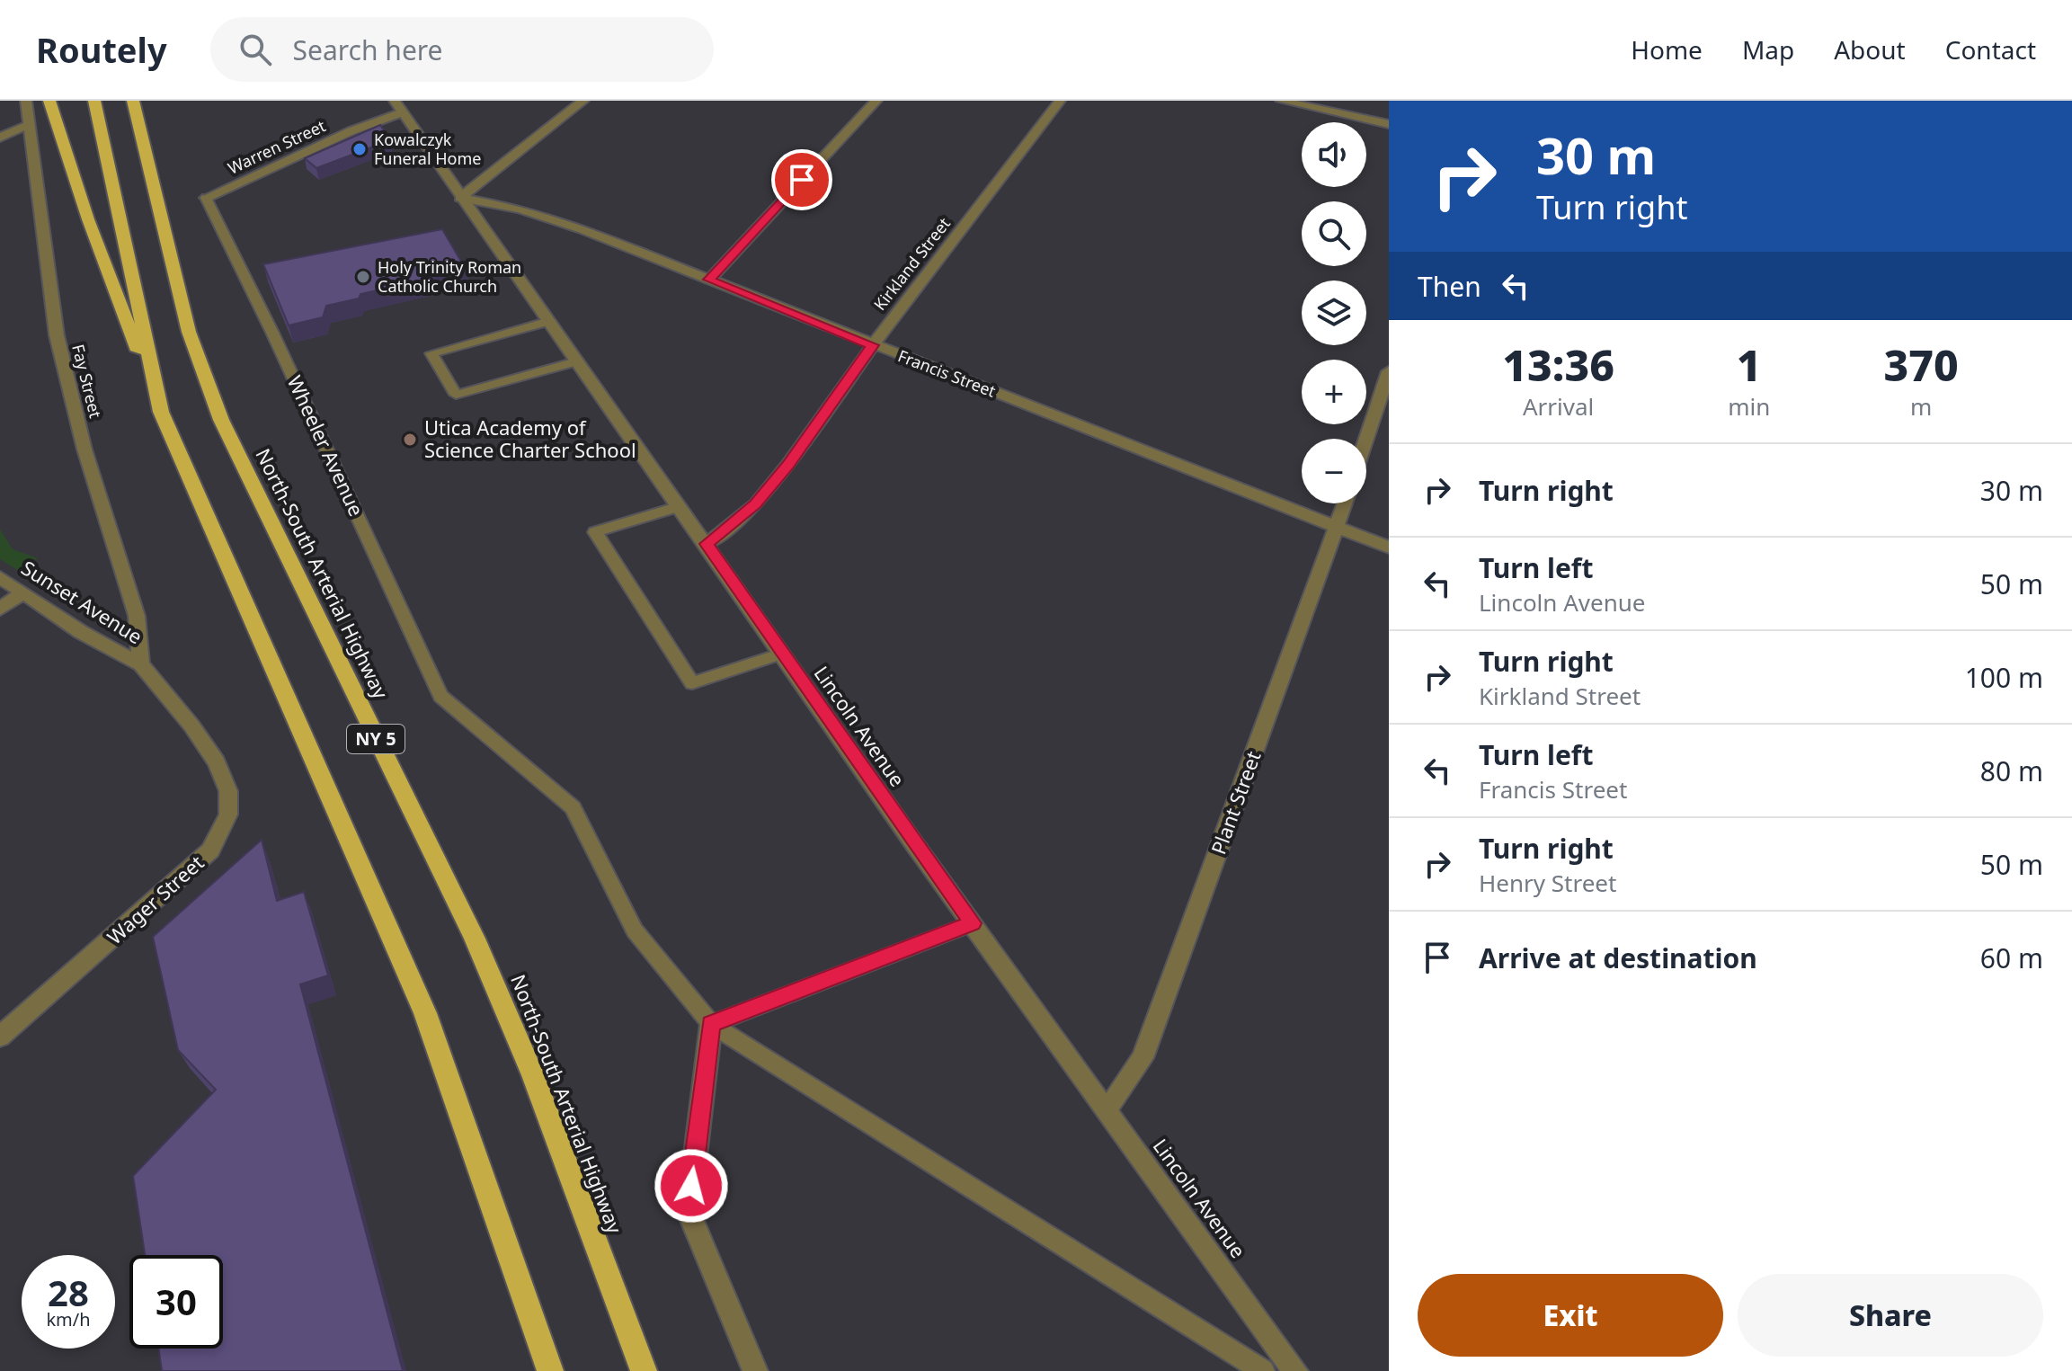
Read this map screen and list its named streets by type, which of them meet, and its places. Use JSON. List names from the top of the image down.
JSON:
{
  "streets": {
    "highway": ["North-South Arterial Highway", "NY 5"],
    "street": [
      "Warren Street",
      "Kirkland Street",
      "Francis Street",
      "Fay Street",
      "Sunset Avenue",
      "Lincoln Avenue",
      "Plant Street",
      "Wager Street"
    ],
    "lane": ["Wheeler Avenue"]
  },
  "crossings": [
    ["Warren Street", "Wheeler Avenue"],
    ["Warren Street", "Lincoln Avenue"],
    ["Kirkland Street", "Francis Street"],
    ["Kirkland Street", "Lincoln Avenue"],
    ["Francis Street", "Lincoln Avenue"],
    ["Francis Street", "Plant Street"],
    ["Fay Street", "Sunset Avenue"],
    ["Fay Street", "Wager Street"],
    ["Sunset Avenue", "Wager Street"],
    ["Lincoln Avenue", "Plant Street"]
  ],
  "places": ["Kowalczyk Funeral Home", "Holy Trinity Roman Catholic Church", "Utica Academy of Science Charter School"],
  "page": {
    "header": "Routely",
    "search": "Search here",
    "nav": [
      "Home",
      "Map",
      "About",
      "Contact"
    ],
    "turn": ["30 m", "Turn right"],
    "map_buttons": ["+", "−"],
    "then": "Then",
    "eta": [
      "13:36",
      "Arrival",
      "1",
      "min",
      "370",
      "m"
    ],
    "list": [
      {
        "name": "Turn right",
        "value": "30 m"
      },
      {
        "name": "Turn left",
        "note": "Lincoln Avenue",
        "value": "50 m"
      },
      {
        "name": "Turn right",
        "note": "Kirkland Street",
        "value": "100 m"
      },
      {
        "name": "Turn left",
        "note": "Francis Street",
        "value": "80 m"
      },
      {
        "name": "Turn right",
        "note": "Henry Street",
        "value": "50 m"
      },
      {
        "name": "Arrive at destination",
        "value": "60 m"
      }
    ],
    "speed": "28 km/h",
    "limit": "30",
    "buttons": ["Exit", "Share"]
  }
}
